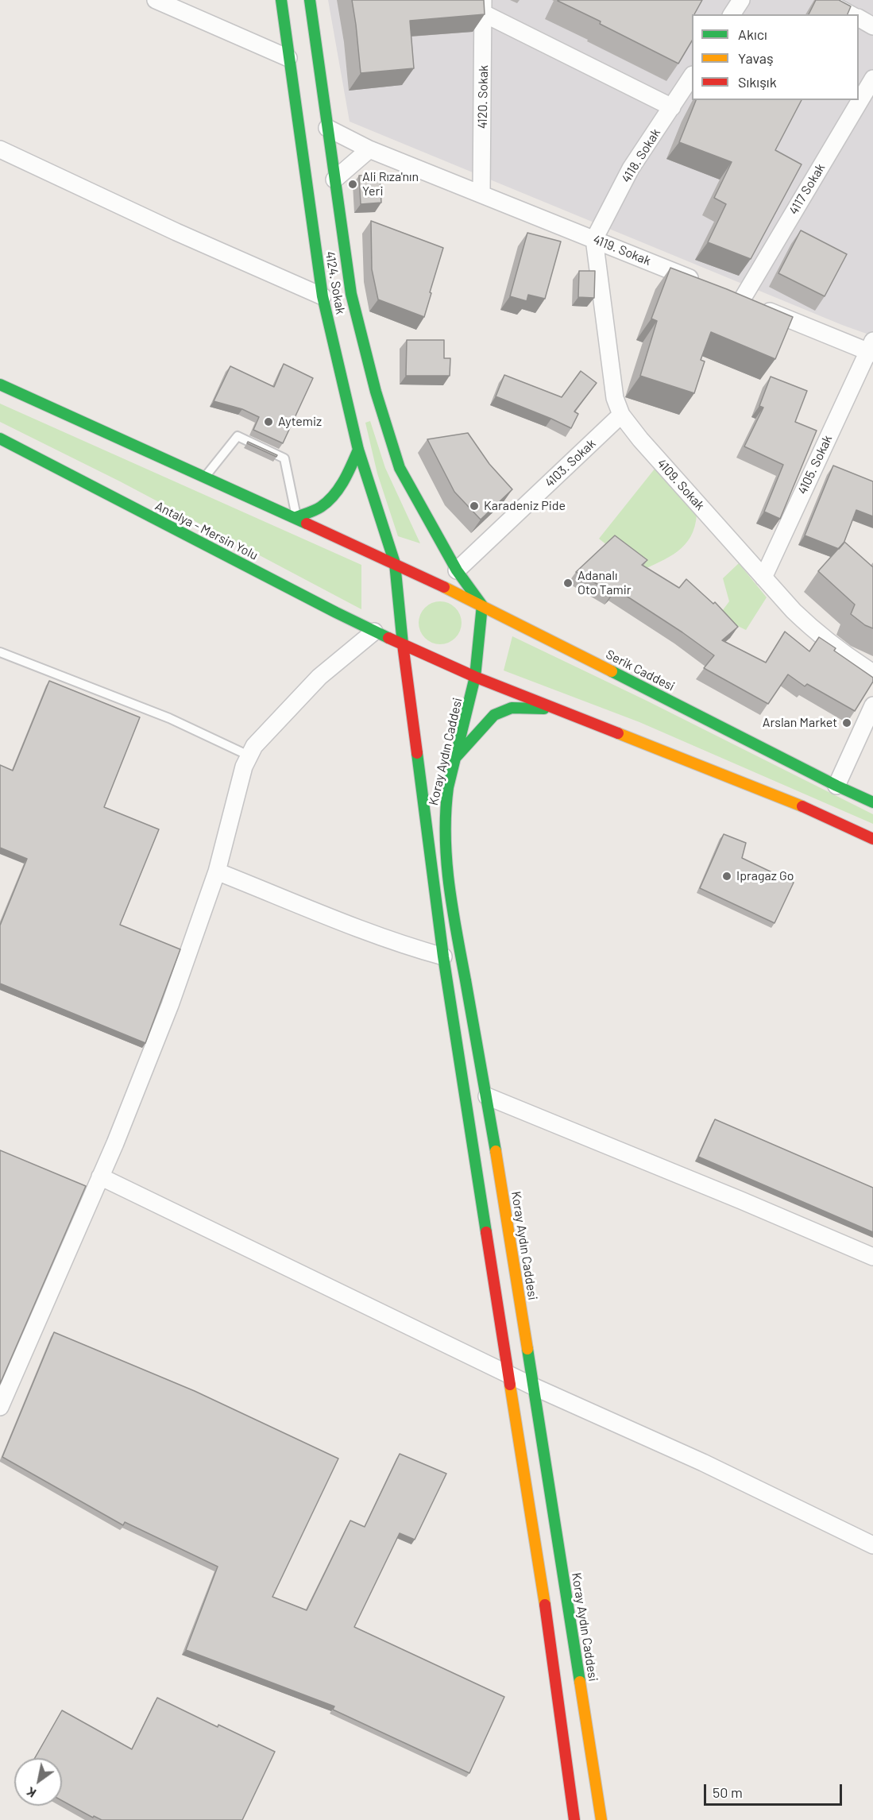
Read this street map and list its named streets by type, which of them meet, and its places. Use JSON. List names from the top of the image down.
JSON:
{
  "streets": {
    "main road": [
      "4124. Sokak",
      "Antalya - Mersin Yolu",
      "Serik Caddesi",
      "Koray Aydın Caddesi"
    ],
    "street": [
      "4120. Sokak",
      "4118. Sokak",
      "4117 Sokak",
      "4119. Sokak",
      "4103. Sokak",
      "4105. Sokak",
      "4109. Sokak"
    ]
  },
  "crossings": [
    ["4120. Sokak", "4119. Sokak"],
    ["4118. Sokak", "4119. Sokak"],
    ["4118. Sokak", "4109. Sokak"],
    ["4119. Sokak", "4109. Sokak"],
    ["4124. Sokak", "Antalya - Mersin Yolu"],
    ["4124. Sokak", "Serik Caddesi"],
    ["4103. Sokak", "4109. Sokak"],
    ["4105. Sokak", "4109. Sokak"],
    ["Serik Caddesi", "Koray Aydın Caddesi"]
  ],
  "places": [
    "Ali Rıza'nın Yeri",
    "Aytemiz",
    "Karadeniz Pide",
    "Adanalı Oto Tamir",
    "Arslan Market",
    "Ipragaz Go"
  ],
  "legend": ["Akıcı", "Yavaş", "Sıkışık"],
  "scale_bar": "50 m",
  "north": "bottom left"
}
